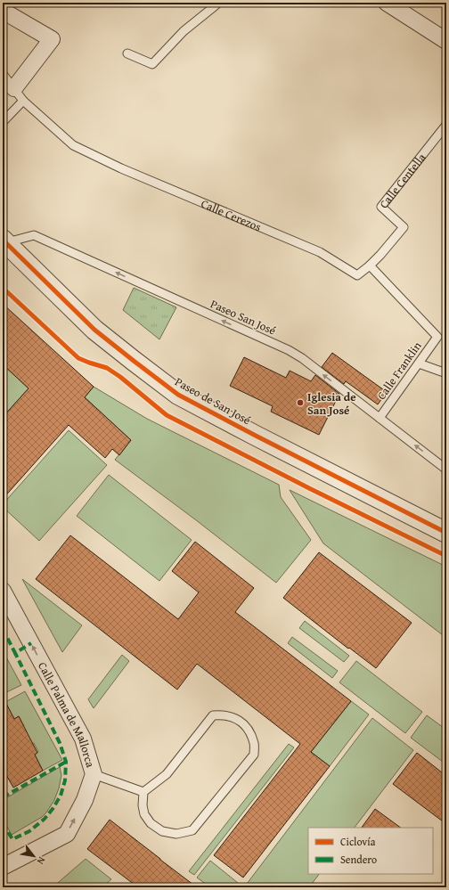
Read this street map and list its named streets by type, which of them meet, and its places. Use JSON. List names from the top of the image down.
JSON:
{
  "streets": {
    "street": ["Paseo de San José", "Calle Palma de Mallorca"],
    "lane": [
      "Calle Centella",
      "Calle Cerezos",
      "Paseo San José",
      "Calle Franklin"
    ]
  },
  "crossings": [
    ["Calle Centella", "Calle Cerezos"],
    ["Calle Centella", "Calle Franklin"],
    ["Calle Cerezos", "Calle Franklin"],
    ["Paseo San José", "Calle Franklin"],
    ["Paseo San José", "Paseo de San José"]
  ],
  "one_way": ["Paseo San José", "Calle Palma de Mallorca"],
  "places": ["Iglesia de San José"],
  "legend": ["Ciclovía", "Sendero"],
  "north": "bottom right"
}
